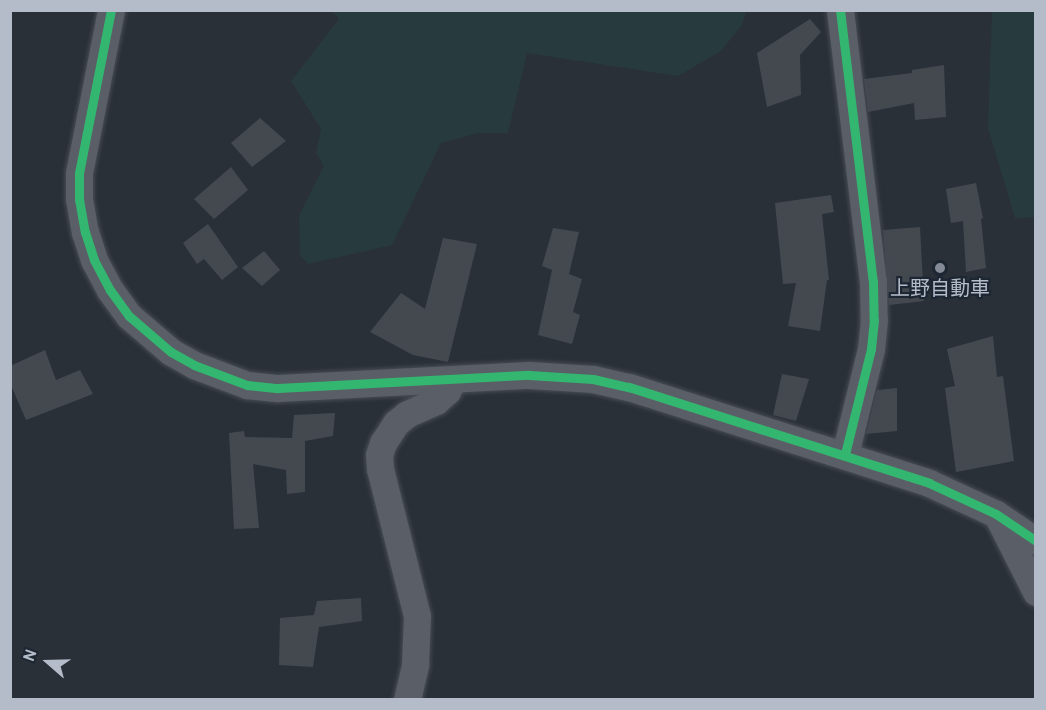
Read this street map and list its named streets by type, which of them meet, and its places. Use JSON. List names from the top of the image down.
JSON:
{
  "places": ["上野自動車"],
  "north": "left"
}
